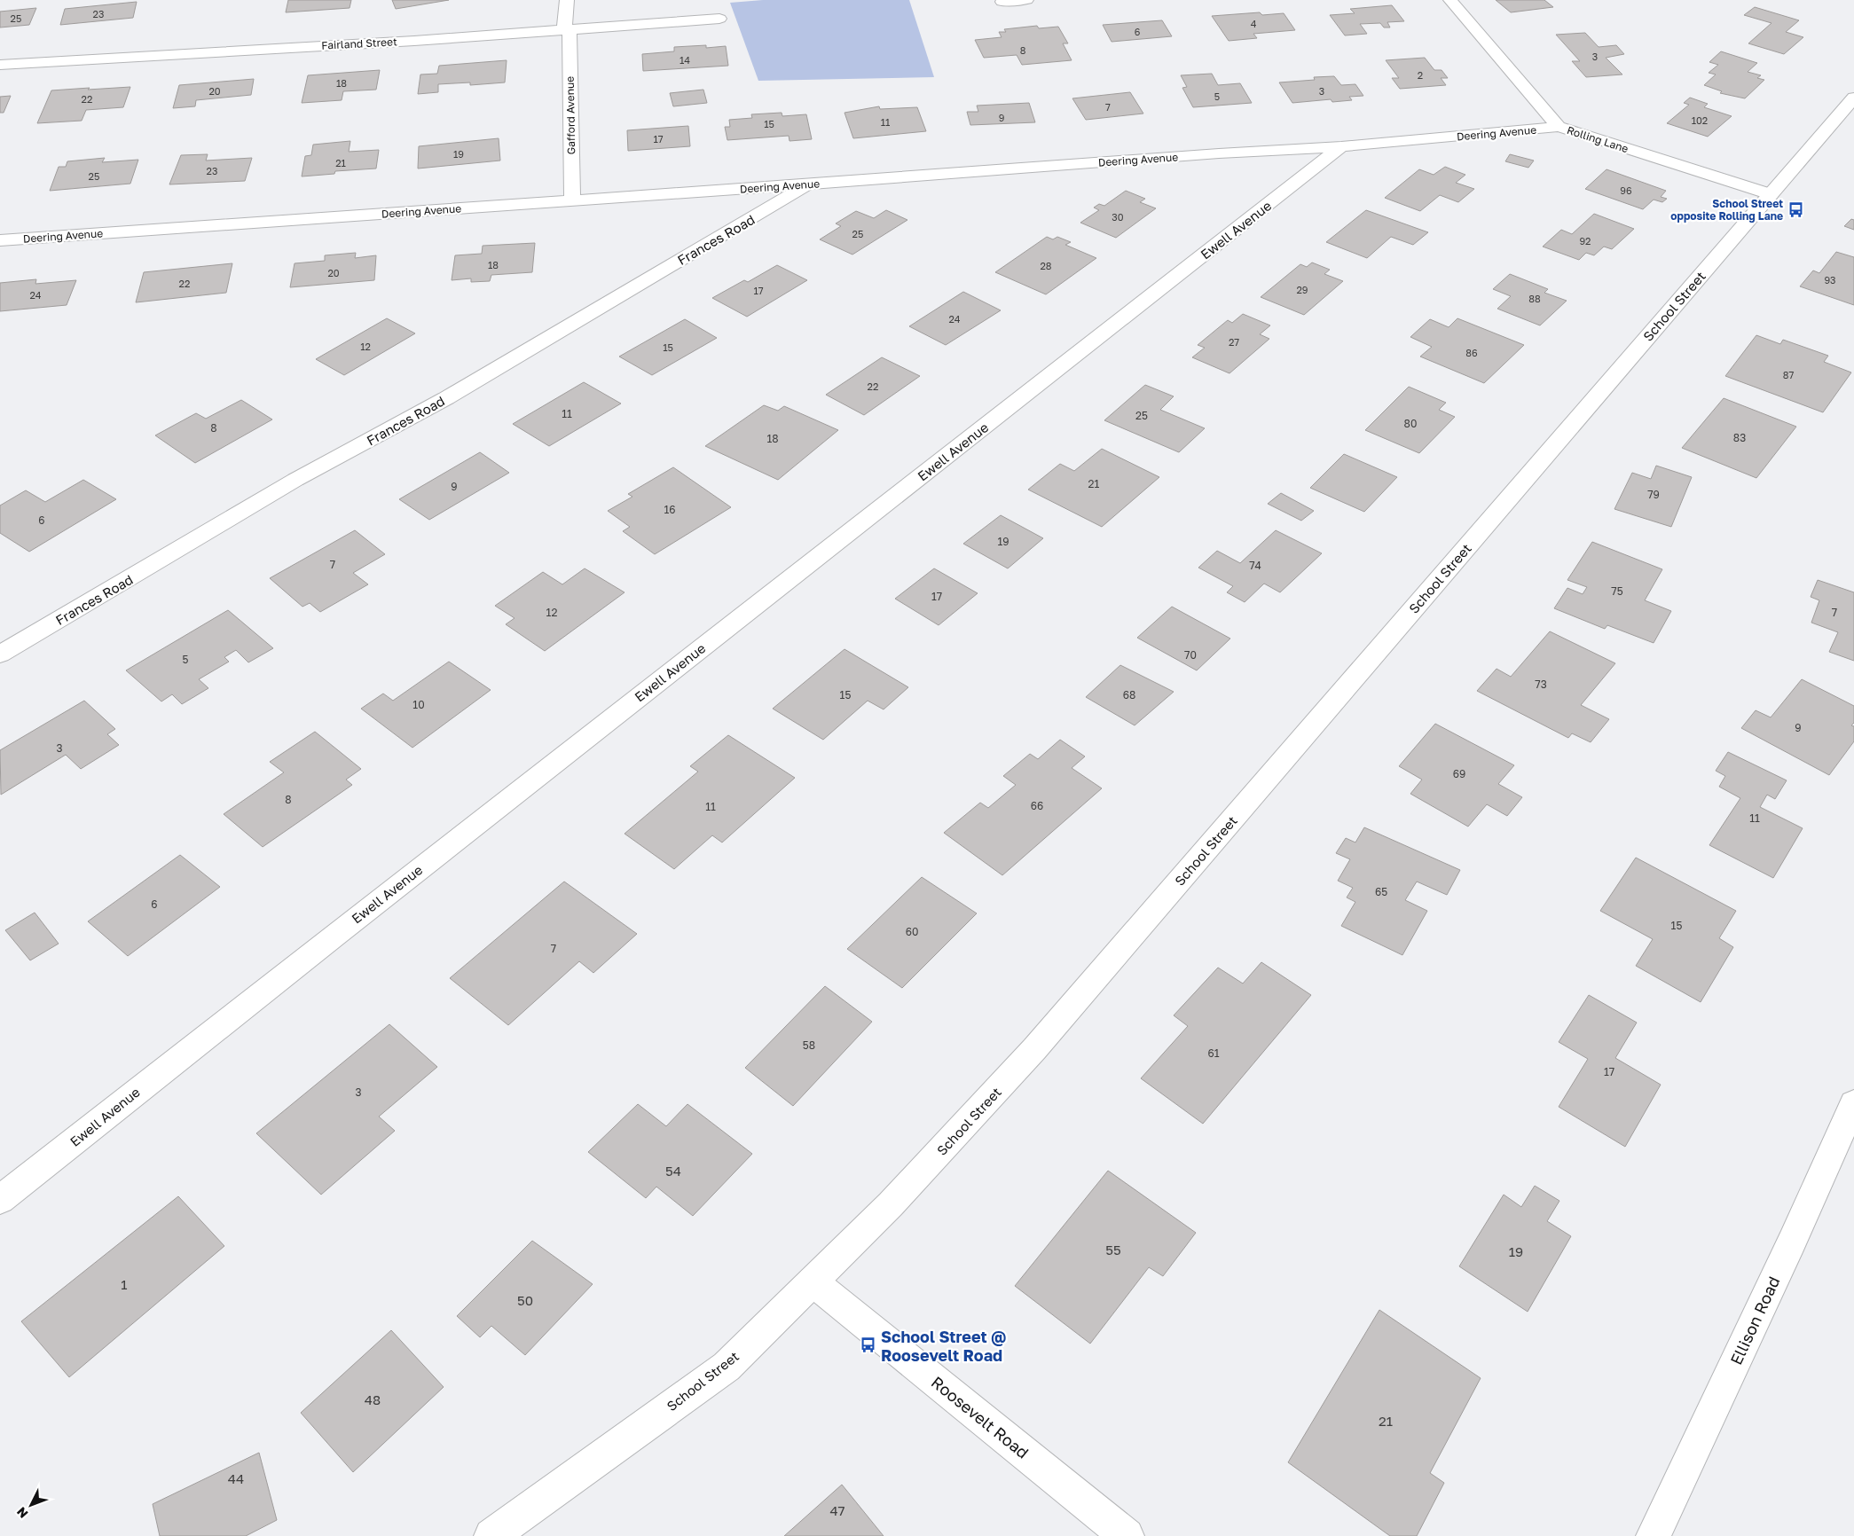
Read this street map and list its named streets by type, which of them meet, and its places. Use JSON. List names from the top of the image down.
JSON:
{
  "streets": {
    "street": [
      "Fairland Street",
      "Gafford Avenue",
      "Deering Avenue",
      "Rolling Lane",
      "Ewell Avenue",
      "Frances Road",
      "School Street",
      "Ellison Road",
      "Roosevelt Road"
    ]
  },
  "crossings": [
    ["Fairland Street", "Gafford Avenue"],
    ["Gafford Avenue", "Deering Avenue"],
    ["Deering Avenue", "Rolling Lane"],
    ["Deering Avenue", "Ewell Avenue"],
    ["Deering Avenue", "Frances Road"],
    ["Rolling Lane", "School Street"],
    ["School Street", "Roosevelt Road"]
  ],
  "places": {
    "bus stop": ["School Street opposite Rolling Lane", "School Street @ Roosevelt Road"]
  },
  "house_numbers": [
    "23",
    "25",
    "4",
    "6",
    "8",
    "3",
    "14",
    "2",
    "18",
    "20",
    "3",
    "5",
    "22",
    "7",
    "9",
    "102",
    "11",
    "15",
    "17",
    "19",
    "21",
    "23",
    "25",
    "96",
    "30",
    "25",
    "92",
    "18",
    "28",
    "20",
    "93",
    "22",
    "29",
    "17",
    "24",
    "88",
    "24",
    "27",
    "12",
    "15",
    "86",
    "87",
    "22",
    "11",
    "25",
    "80",
    "8",
    "83",
    "18",
    "21",
    "9",
    "79",
    "16",
    "6",
    "19",
    "7",
    "74",
    "75",
    "17",
    "12",
    "7",
    "70",
    "5",
    "73",
    "15",
    "68",
    "10",
    "9",
    "3",
    "69",
    "8",
    "66",
    "11",
    "11",
    "65",
    "6",
    "15",
    "60",
    "7",
    "58",
    "61",
    "17",
    "3",
    "54",
    "55",
    "19",
    "1",
    "50",
    "48",
    "21",
    "44",
    "47"
  ],
  "north": "bottom left"
}
